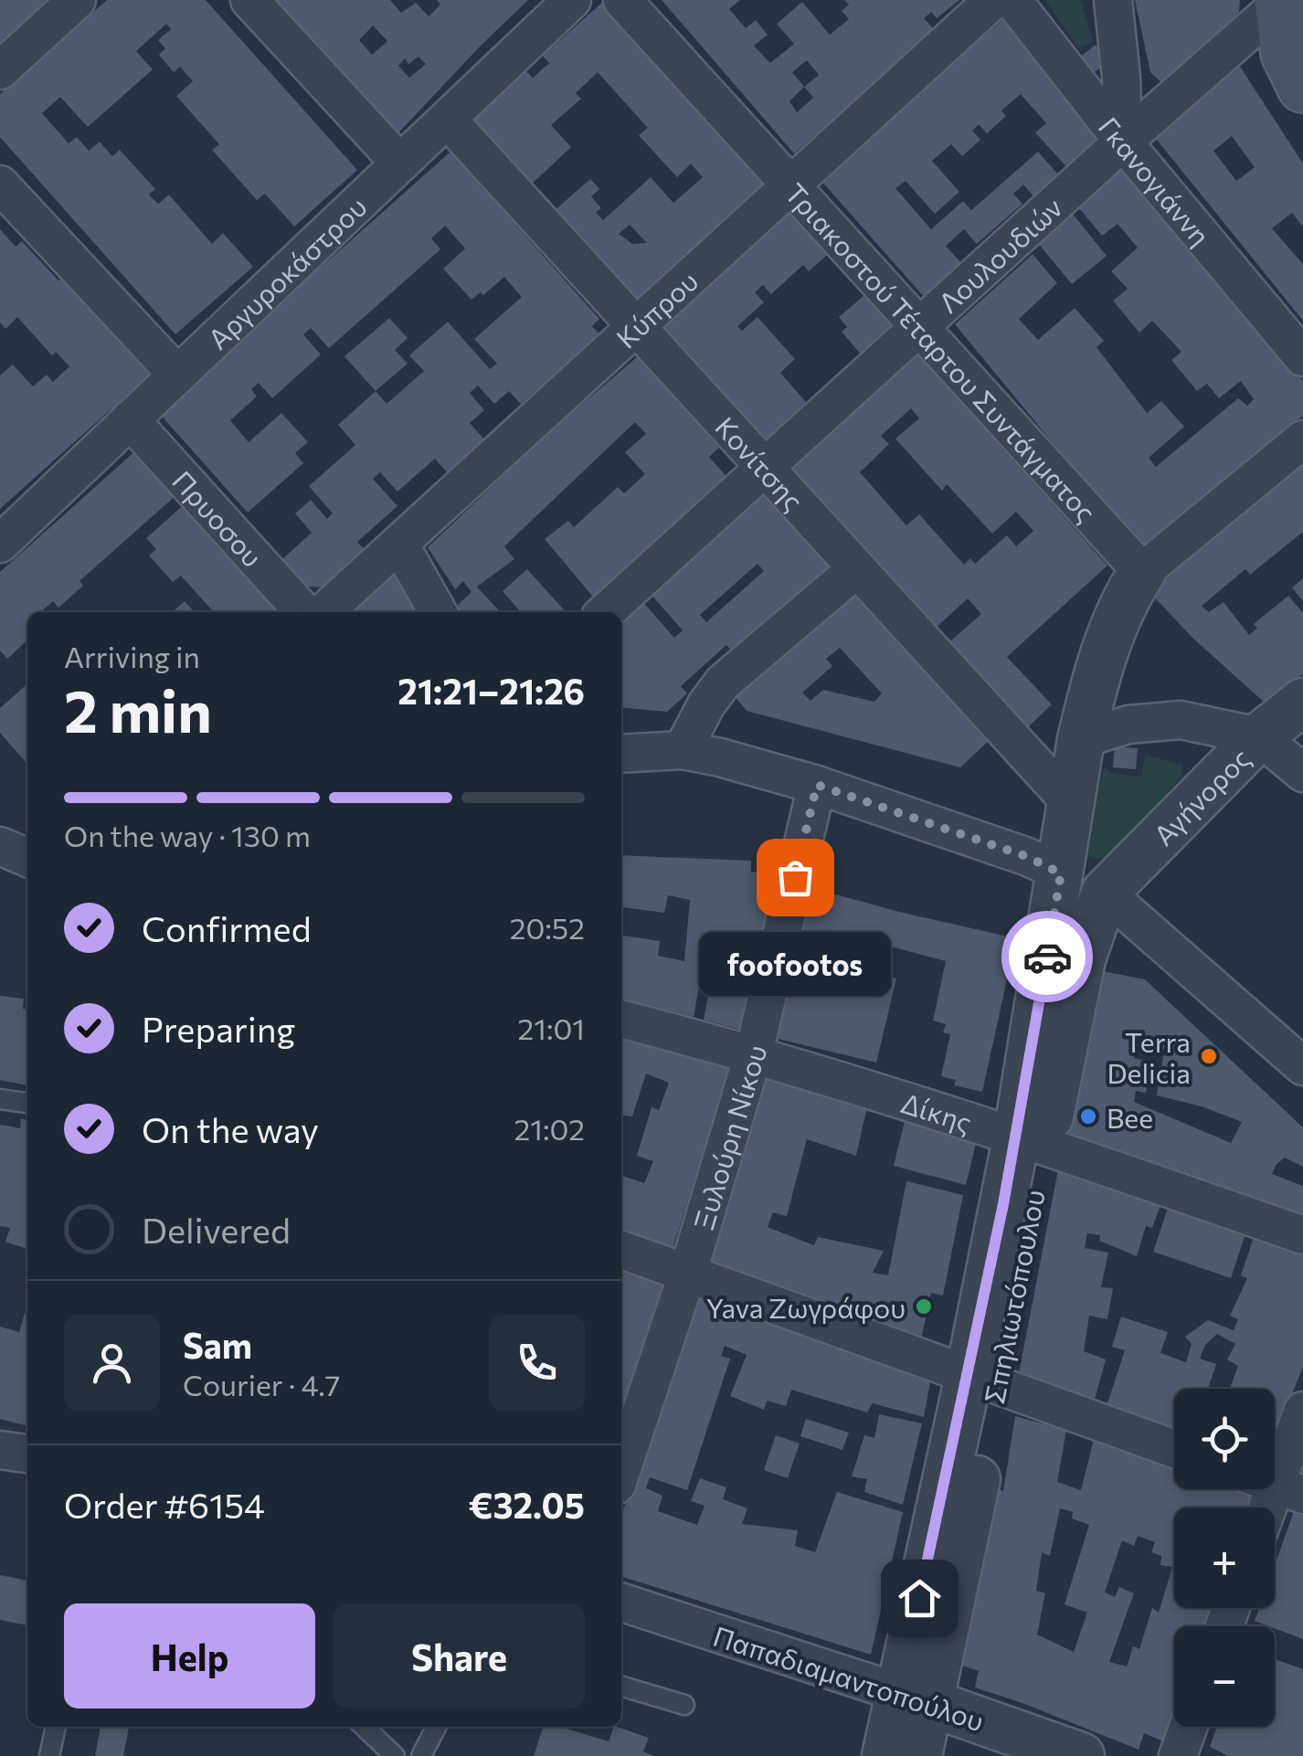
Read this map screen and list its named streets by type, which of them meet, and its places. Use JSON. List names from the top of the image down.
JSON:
{
  "streets": {
    "street": [
      "Γκανογιάννη",
      "Λουλουδιών",
      "Αργυροκάστρου",
      "Κύπρου",
      "Τριακοστού Τέταρτου Συντάγματος",
      "Κονίτσης",
      "Πρυοσου",
      "Αγήνορος",
      "Δίκης",
      "Ξυλούρη Νίκου",
      "Σπηλιωτόπουλου",
      "Παπαδιαμαντοπούλου"
    ]
  },
  "crossings": [
    ["Γκανογιάννη", "Λουλουδιών"],
    ["Λουλουδιών", "Τριακοστού Τέταρτου Συντάγματος"],
    ["Λουλουδιών", "Κονίτσης"],
    ["Αργυροκάστρου", "Κονίτσης"],
    ["Αργυροκάστρου", "Πρυοσου"],
    ["Κύπρου", "Τριακοστού Τέταρτου Συντάγματος"],
    ["Κύπρου", "Κονίτσης"],
    ["Κονίτσης", "Σπηλιωτόπουλου"],
    ["Αγήνορος", "Σπηλιωτόπουλου"],
    ["Δίκης", "Ξυλούρη Νίκου"],
    ["Δίκης", "Σπηλιωτόπουλου"],
    ["Σπηλιωτόπουλου", "Παπαδιαμαντοπούλου"]
  ],
  "places": [
    "foofootos",
    "Terra Delicia",
    "Bee",
    "Yava Ζωγράφου"
  ],
  "page": {
    "heading": ["2 min", "Arriving in", "21:21–21:26"],
    "panel": [
      "Sam",
      "Courier · 4.7",
      "Order #6154",
      "€32.05"
    ],
    "bar": "On the way · 130 m",
    "list": [
      ["Confirmed", "20:52"],
      ["Preparing", "21:01"],
      ["On the way", "21:02"],
      "Delivered"
    ],
    "bubble": "foofootos",
    "map_buttons": ["+", "−"],
    "buttons": ["Help", "Share"]
  }
}
